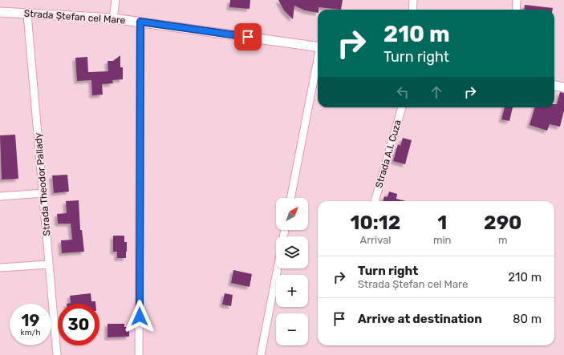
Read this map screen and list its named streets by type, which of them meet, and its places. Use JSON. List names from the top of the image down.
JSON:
{
  "streets": {
    "street": ["Strada Ștefan cel Mare", "Strada A.I. Cuza", "Strada Theodor Pallady"]
  },
  "crossings": [
    ["Strada Ștefan cel Mare", "Strada Theodor Pallady"]
  ],
  "north": "top right",
  "page": {
    "turn": ["210 m", "Turn right"],
    "map_buttons": ["+", "−"],
    "eta": [
      "10:12",
      "Arrival",
      "1",
      "min",
      "290",
      "m"
    ],
    "list": [
      {
        "name": "Turn right",
        "note": "Strada Ștefan cel Mare",
        "value": "210 m"
      },
      {
        "name": "Arrive at destination",
        "value": "80 m"
      }
    ],
    "speed": "19 km/h",
    "limit": "30"
  }
}
